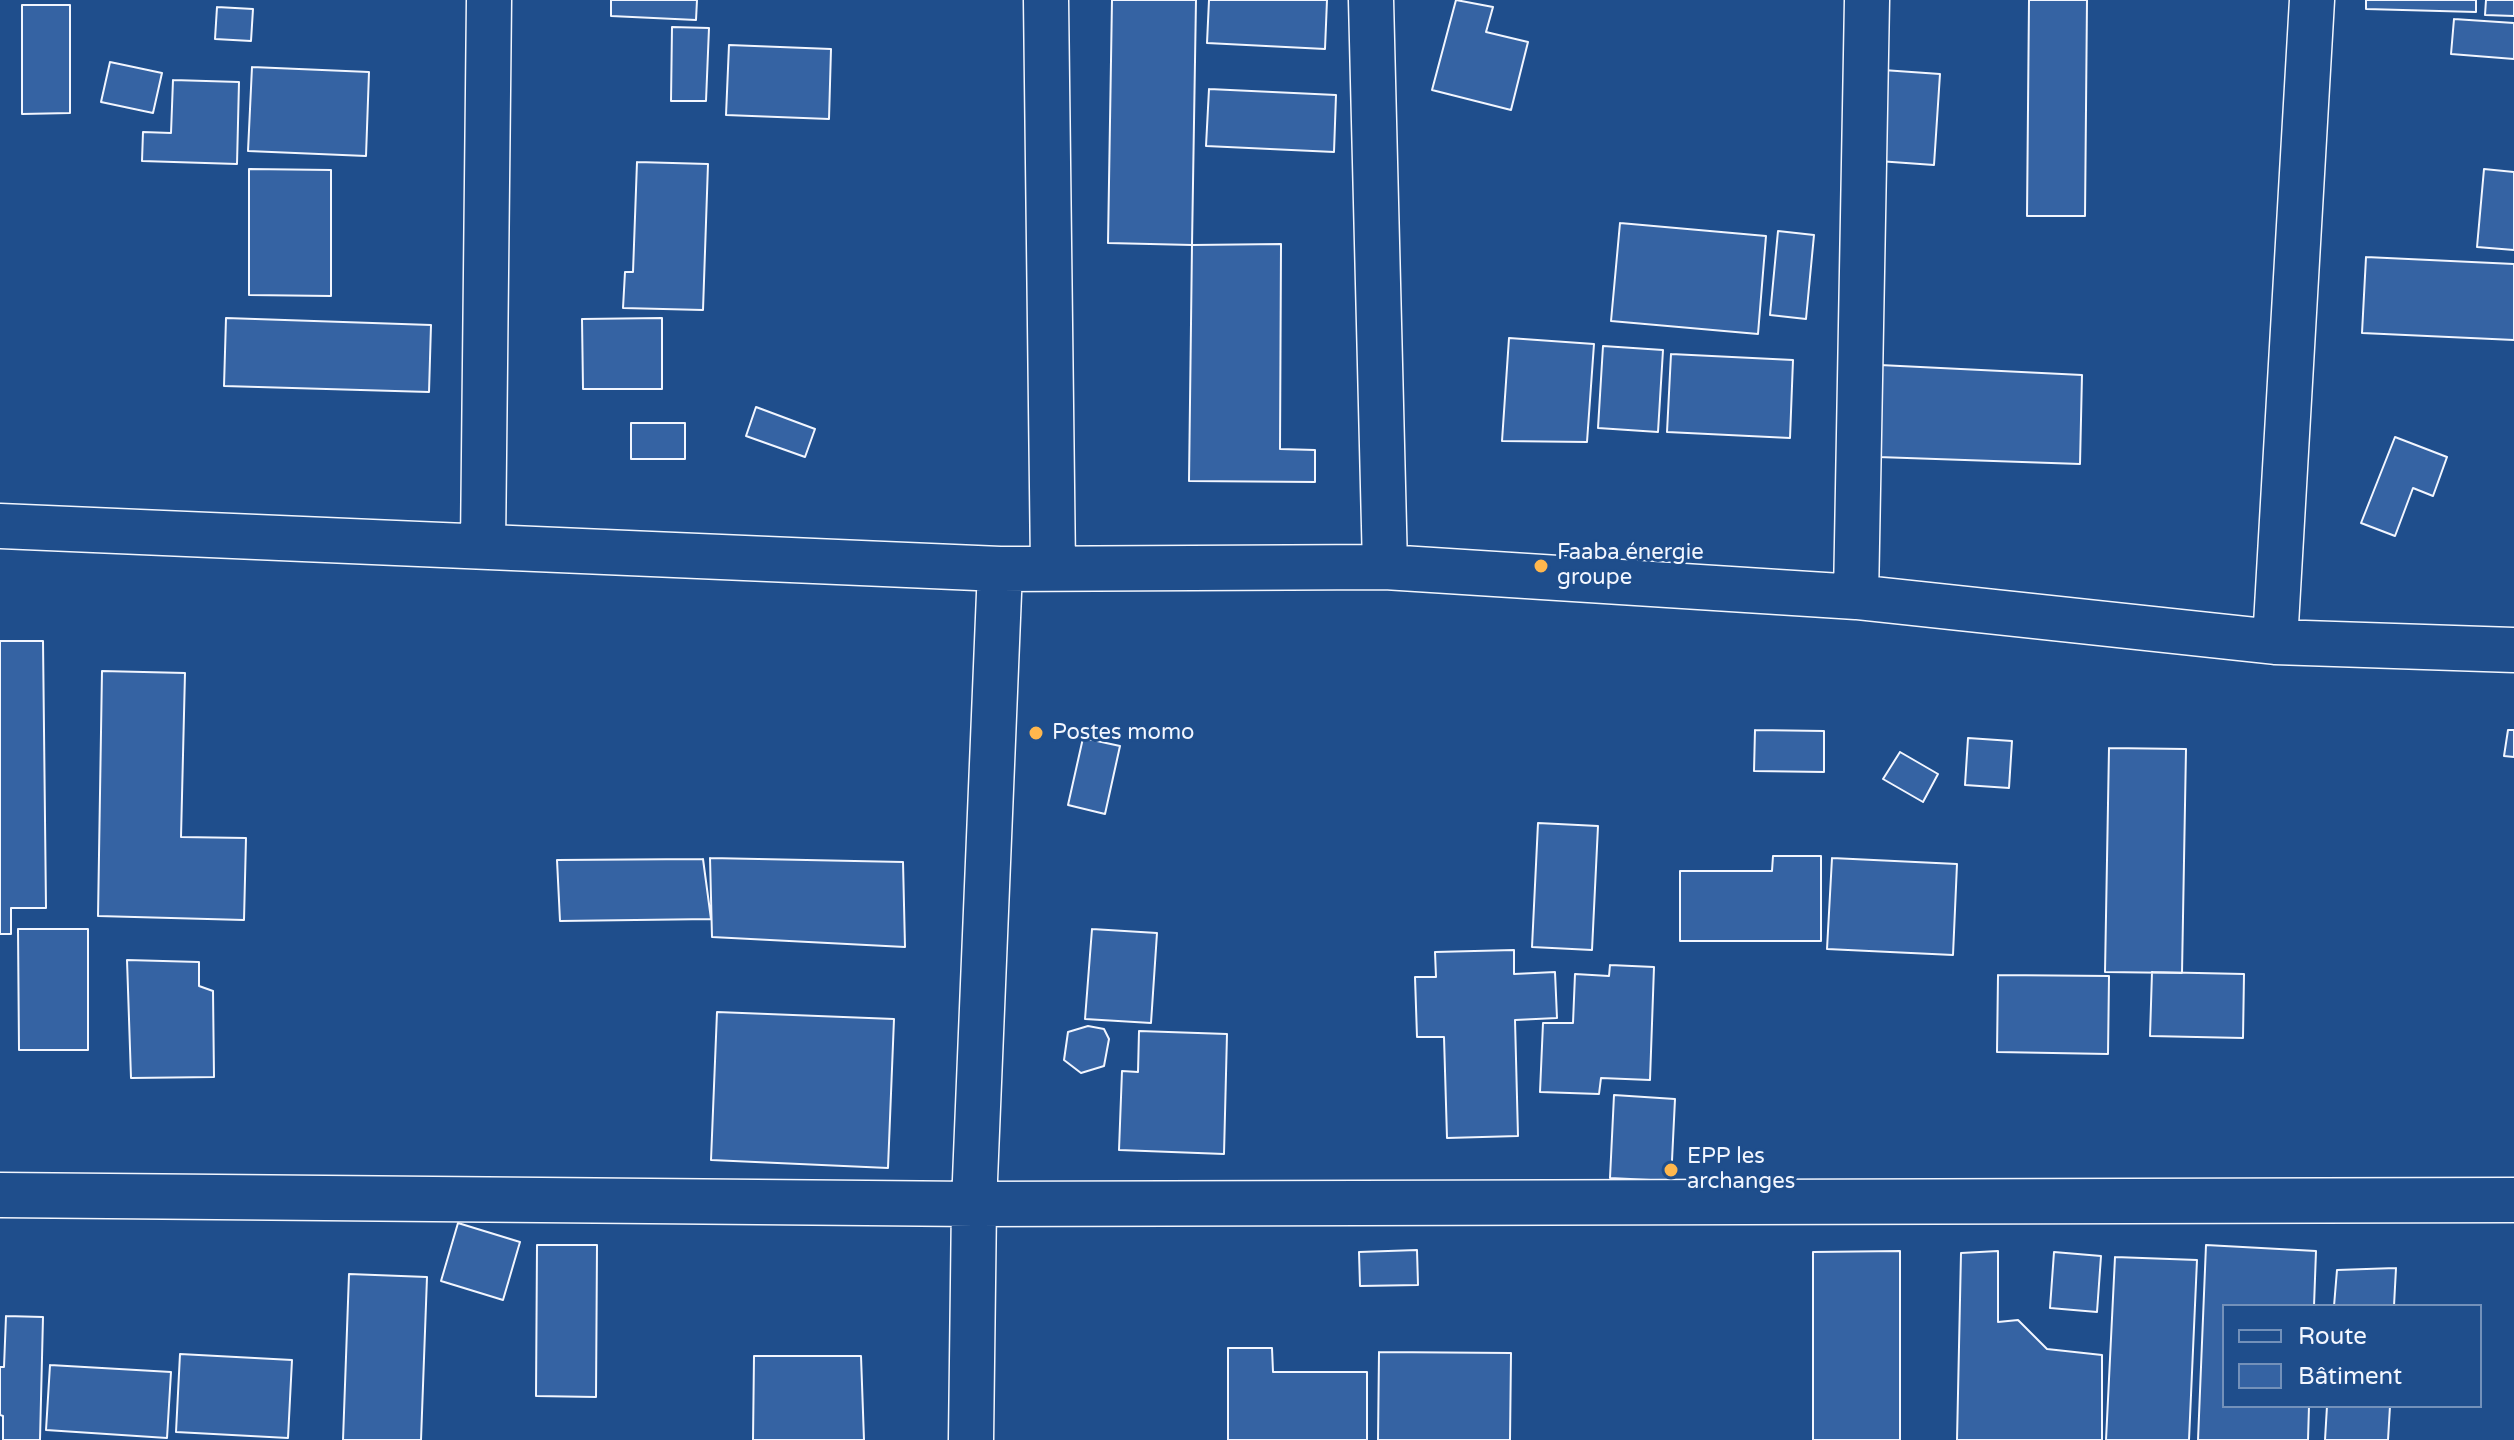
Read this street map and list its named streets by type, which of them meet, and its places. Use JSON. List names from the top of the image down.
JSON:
{
  "places": ["Faaba énergie groupe", "Postes momo", "EPP les archanges"],
  "legend": ["Route", "Bâtiment"]
}
